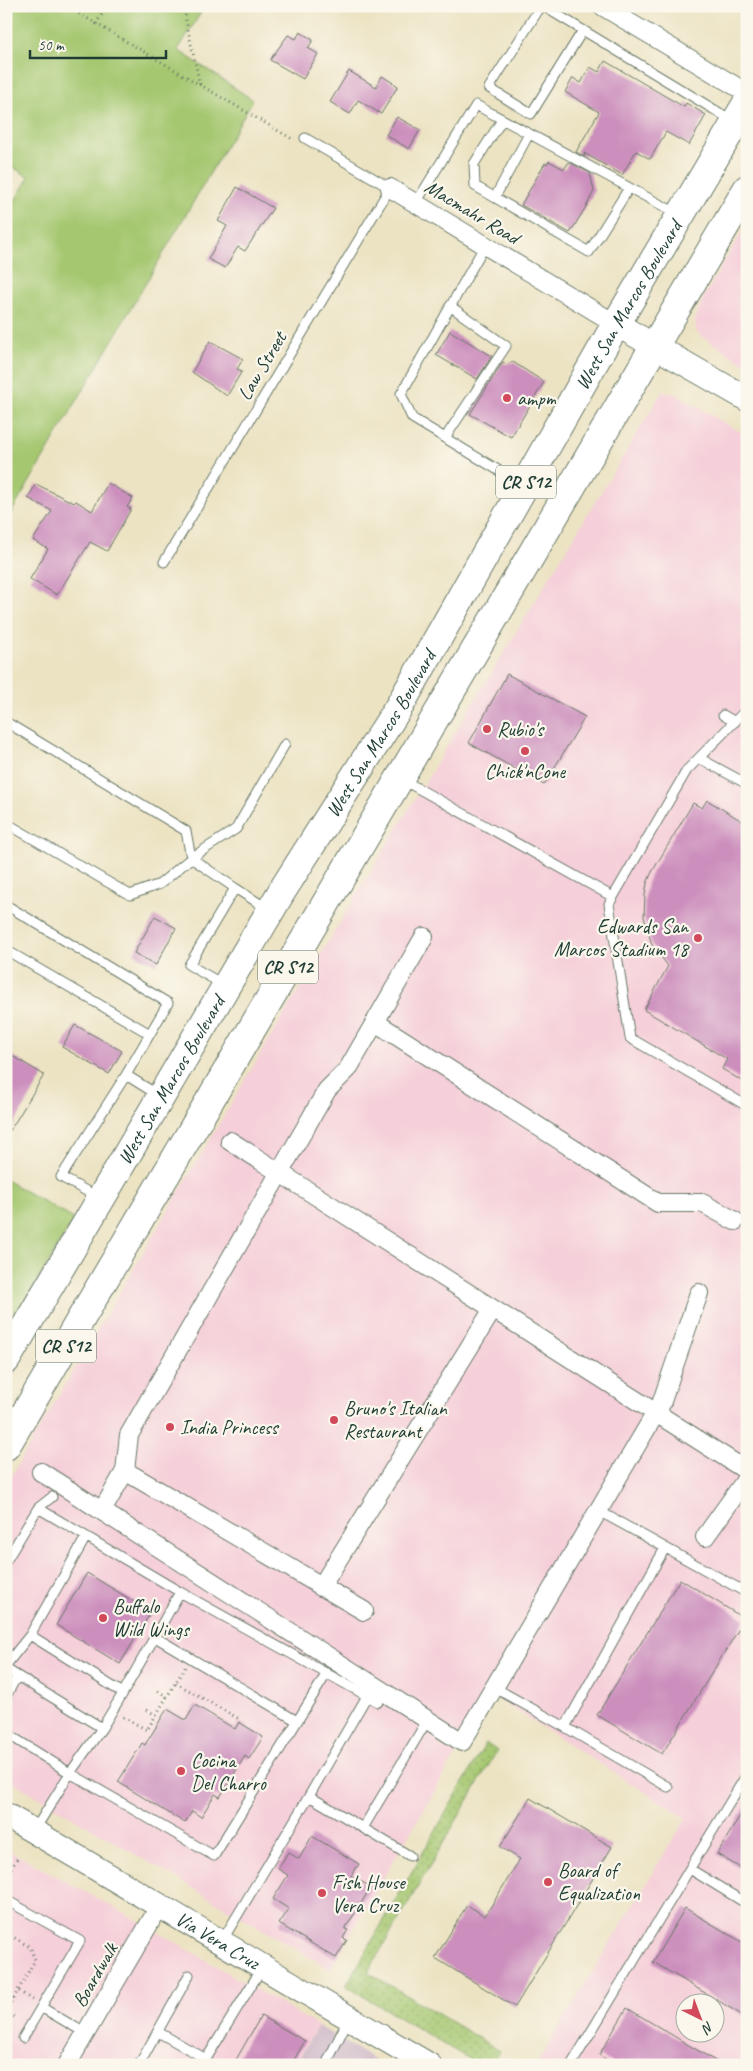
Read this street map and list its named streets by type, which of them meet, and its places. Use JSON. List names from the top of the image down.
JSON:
{
  "streets": {
    "main road": ["West San Marcos Boulevard", "CR S12", "Via Vera Cruz"],
    "street": ["Macmahr Road", "Boardwalk"],
    "lane": ["Law Street"]
  },
  "crossings": [
    ["Macmahr Road", "West San Marcos Boulevard"],
    ["Macmahr Road", "Law Street"],
    ["Via Vera Cruz", "Boardwalk"]
  ],
  "places": [
    "ampm",
    "Rubio's",
    "Chick'nCone",
    "Edwards San Marcos Stadium 18",
    "Bruno's Italian Restaurant",
    "India Princess",
    "Buffalo Wild Wings",
    "Cocina Del Charro",
    "Board of Equalization",
    "Fish House Vera Cruz"
  ],
  "scale_bar": "50 m",
  "north": "bottom right"
}
